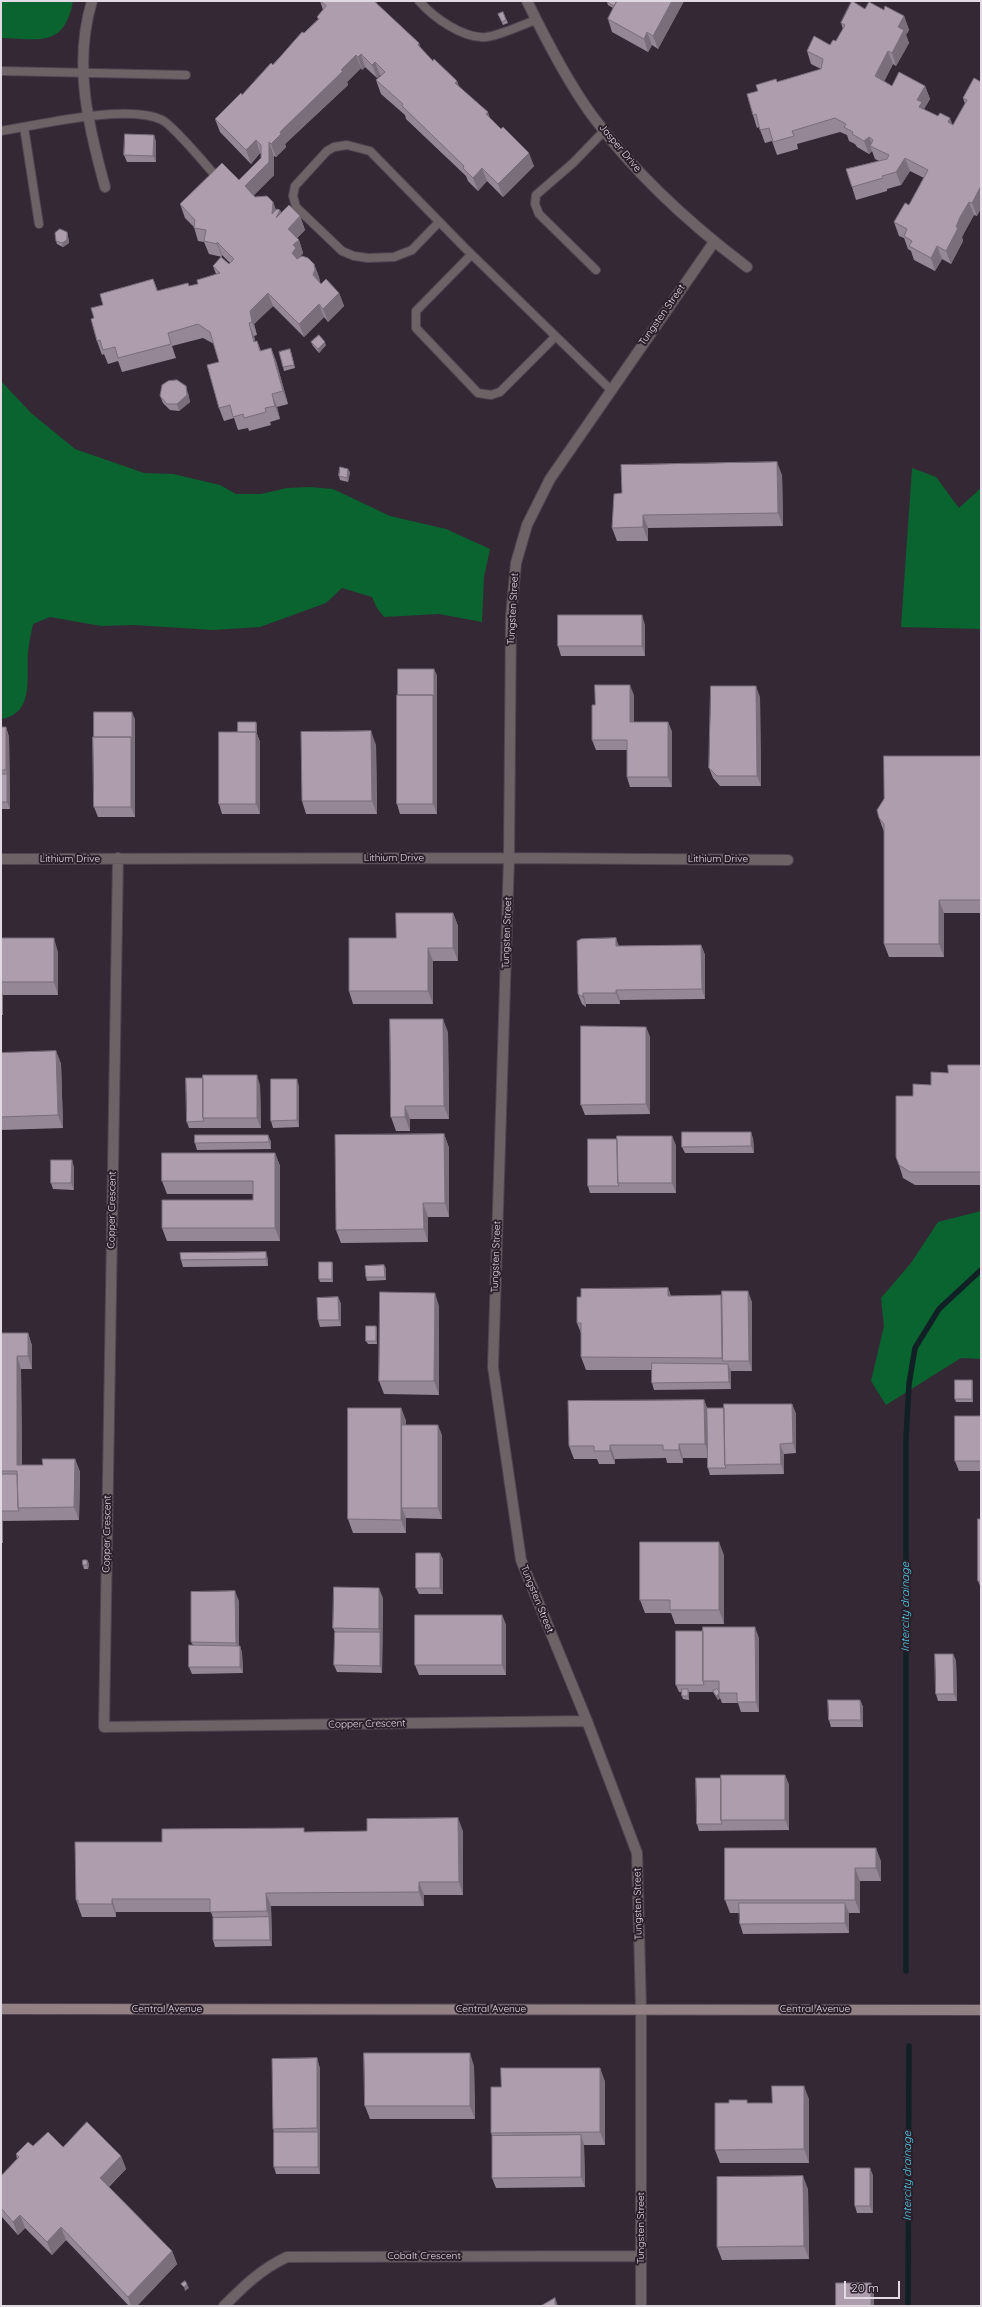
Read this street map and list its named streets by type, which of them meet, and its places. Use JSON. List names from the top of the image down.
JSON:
{
  "streets": {
    "main road": ["Central Avenue"],
    "street": [
      "Jasper Drive",
      "Tungsten Street",
      "Lithium Drive",
      "Copper Crescent",
      "Cobalt Crescent"
    ]
  },
  "crossings": [
    ["Jasper Drive", "Tungsten Street"],
    ["Tungsten Street", "Lithium Drive"],
    ["Tungsten Street", "Copper Crescent"],
    ["Tungsten Street", "Central Avenue"],
    ["Tungsten Street", "Cobalt Crescent"],
    ["Lithium Drive", "Copper Crescent"]
  ],
  "water": ["Intercity drainage"],
  "scale_bar": "20 m"
}
